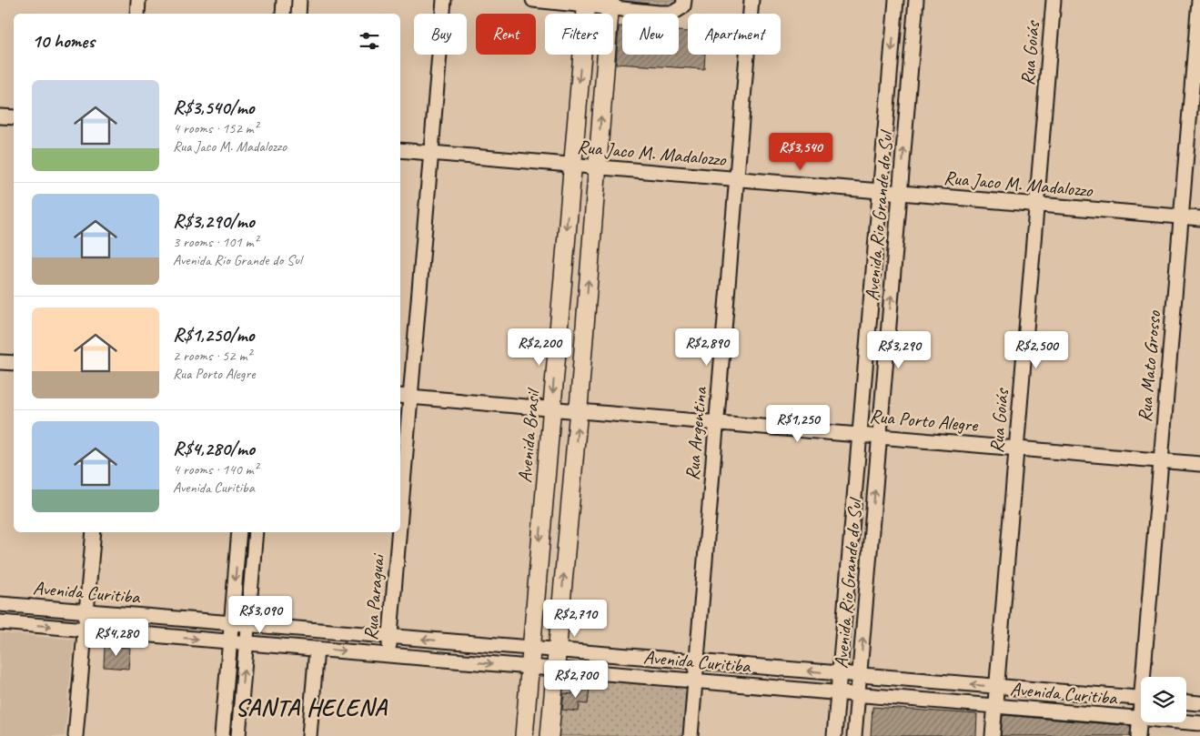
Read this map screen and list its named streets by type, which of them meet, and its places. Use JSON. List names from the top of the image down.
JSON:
{
  "streets": {
    "main road": ["Avenida Brasil"],
    "street": [
      "Rua Goiás",
      "Rua Jaco M. Madalozzo",
      "Avenida Rio Grande do Sul",
      "Rua Mato Grosso",
      "Rua Porto Alegre",
      "Rua Argentina",
      "Avenida Curitiba",
      "Rua Paraguai"
    ]
  },
  "crossings": [
    ["Rua Goiás", "Rua Jaco M. Madalozzo"],
    ["Rua Goiás", "Rua Porto Alegre"],
    ["Rua Goiás", "Avenida Curitiba"],
    ["Rua Jaco M. Madalozzo", "Avenida Rio Grande do Sul"],
    ["Rua Jaco M. Madalozzo", "Rua Mato Grosso"],
    ["Rua Jaco M. Madalozzo", "Rua Argentina"],
    ["Rua Jaco M. Madalozzo", "Avenida Brasil"],
    ["Rua Jaco M. Madalozzo", "Rua Paraguai"],
    ["Avenida Rio Grande do Sul", "Rua Porto Alegre"],
    ["Avenida Rio Grande do Sul", "Avenida Curitiba"],
    ["Rua Mato Grosso", "Rua Porto Alegre"],
    ["Rua Mato Grosso", "Avenida Curitiba"],
    ["Rua Porto Alegre", "Rua Argentina"],
    ["Rua Porto Alegre", "Avenida Brasil"],
    ["Rua Porto Alegre", "Rua Paraguai"],
    ["Rua Argentina", "Avenida Curitiba"],
    ["Avenida Brasil", "Avenida Curitiba"],
    ["Avenida Curitiba", "Rua Paraguai"]
  ],
  "districts": ["SANTA HELENA"],
  "page": {
    "chip": [
      "Buy",
      "Rent",
      "Filters",
      "New",
      "Apartment"
    ],
    "heading": "10 homes",
    "list": [
      {
        "name": "R$3,540/mo",
        "note": "4 rooms · 152 m² · Rua Jaco M. Madalozzo"
      },
      {
        "name": "R$3,290/mo",
        "note": "3 rooms · 101 m² · Avenida Rio Grande do Sul"
      },
      {
        "name": "R$1,250/mo",
        "note": "2 rooms · 52 m² · Rua Porto Alegre"
      },
      {
        "name": "R$4,280/mo",
        "note": "4 rooms · 140 m² · Avenida Curitiba"
      }
    ],
    "price": [
      "R$3,540",
      "R$2,200",
      "R$2,890",
      "R$3,290",
      "R$2,500",
      "R$1,250",
      "R$3,090",
      "R$2,710",
      "R$4,280",
      "R$2,700"
    ]
  }
}
